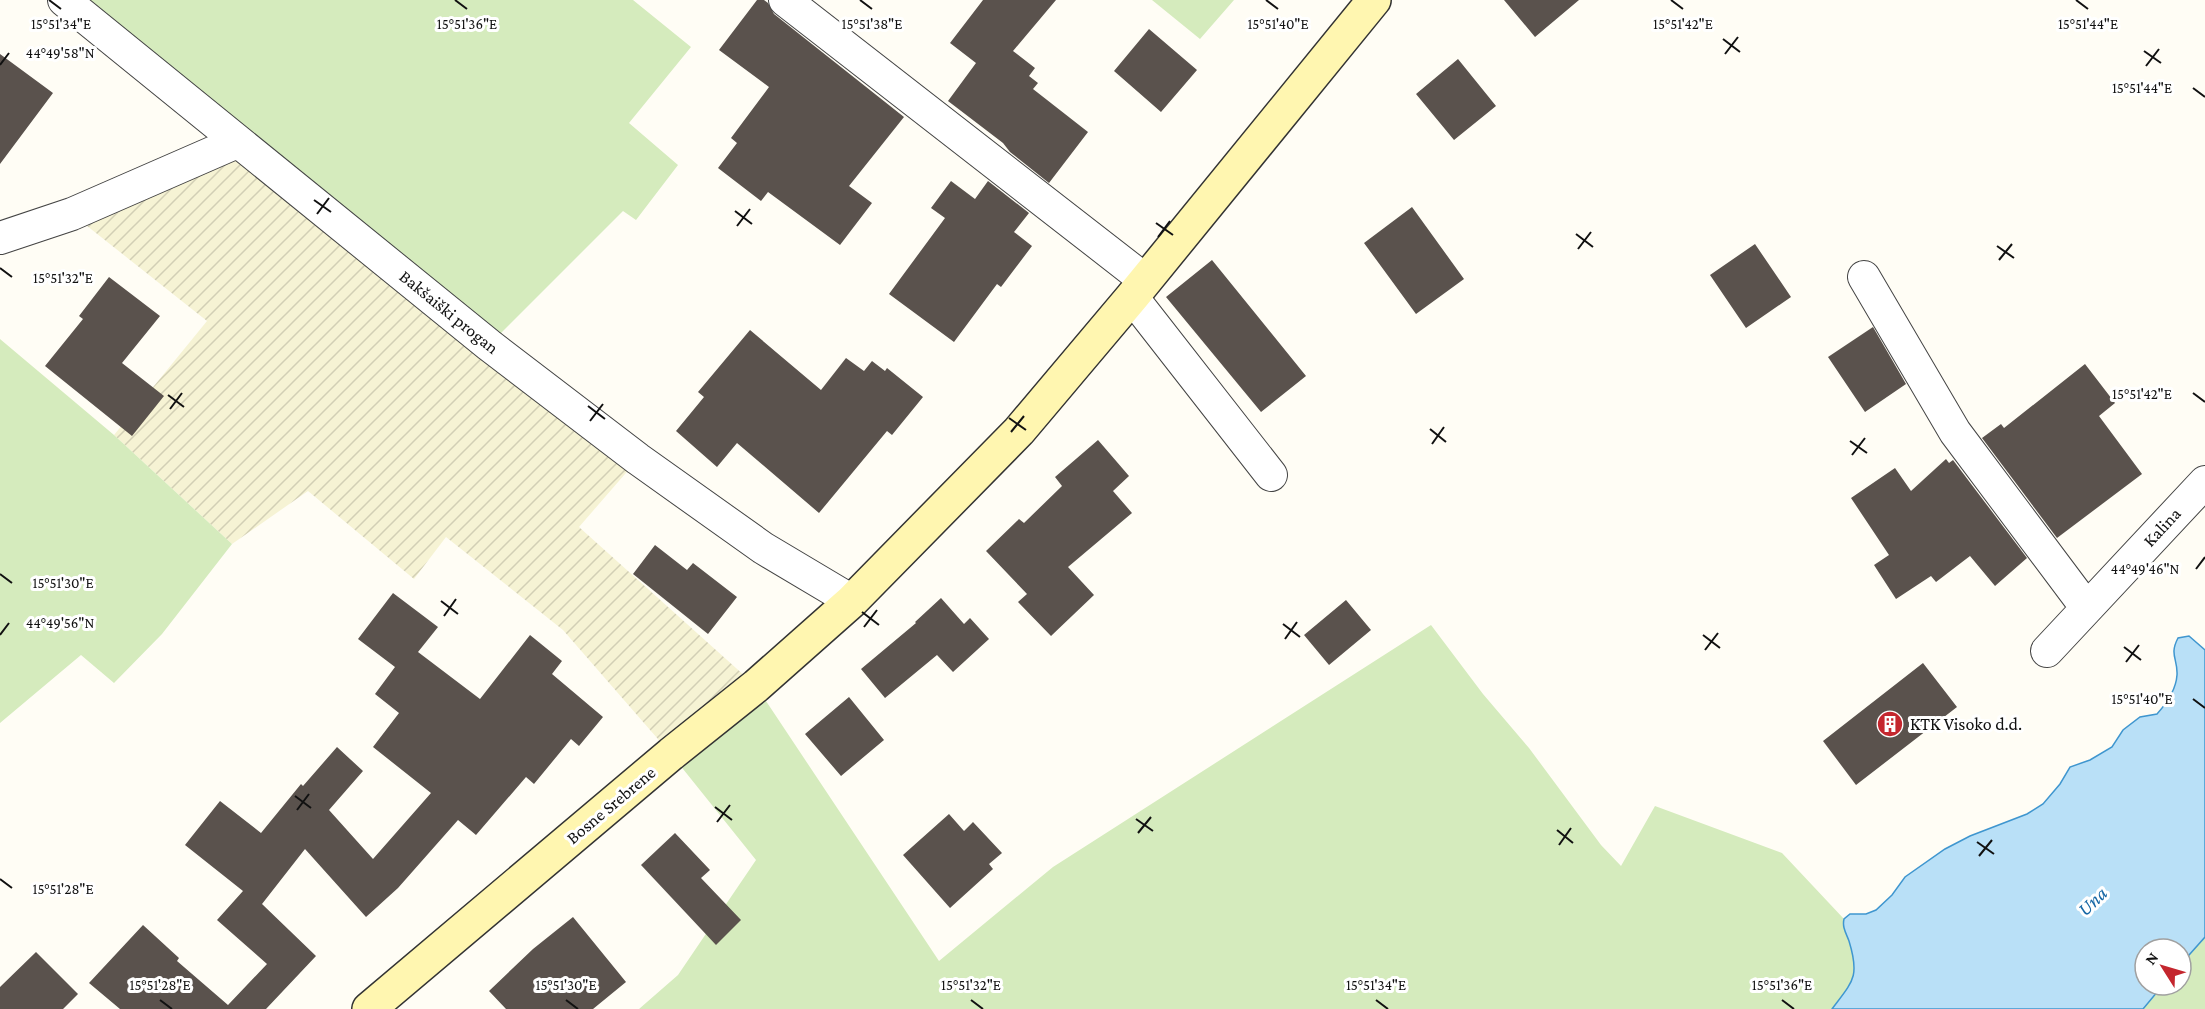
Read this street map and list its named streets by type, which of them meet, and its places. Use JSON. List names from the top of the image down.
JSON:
{
  "streets": {
    "street": ["Bakšaiški progan", "Kalina", "Bosne Srebrene"]
  },
  "crossings": [
    ["Bakšaiški progan", "Bosne Srebrene"]
  ],
  "water": ["Una"],
  "places": {
    "building": ["KTK Visoko d.d."]
  },
  "north": "top left",
  "coordinates": [
    "15°51'44\"E",
    "15°51'34\"E",
    "15°51'36\"E",
    "15°51'38\"E",
    "15°51'40\"E",
    "15°51'42\"E",
    "44°49'58\"N",
    "15°51'32\"E",
    "44°49'46\"N",
    "15°51'30\"E",
    "44°49'56\"N",
    "15°51'28\"E"
  ]
}
